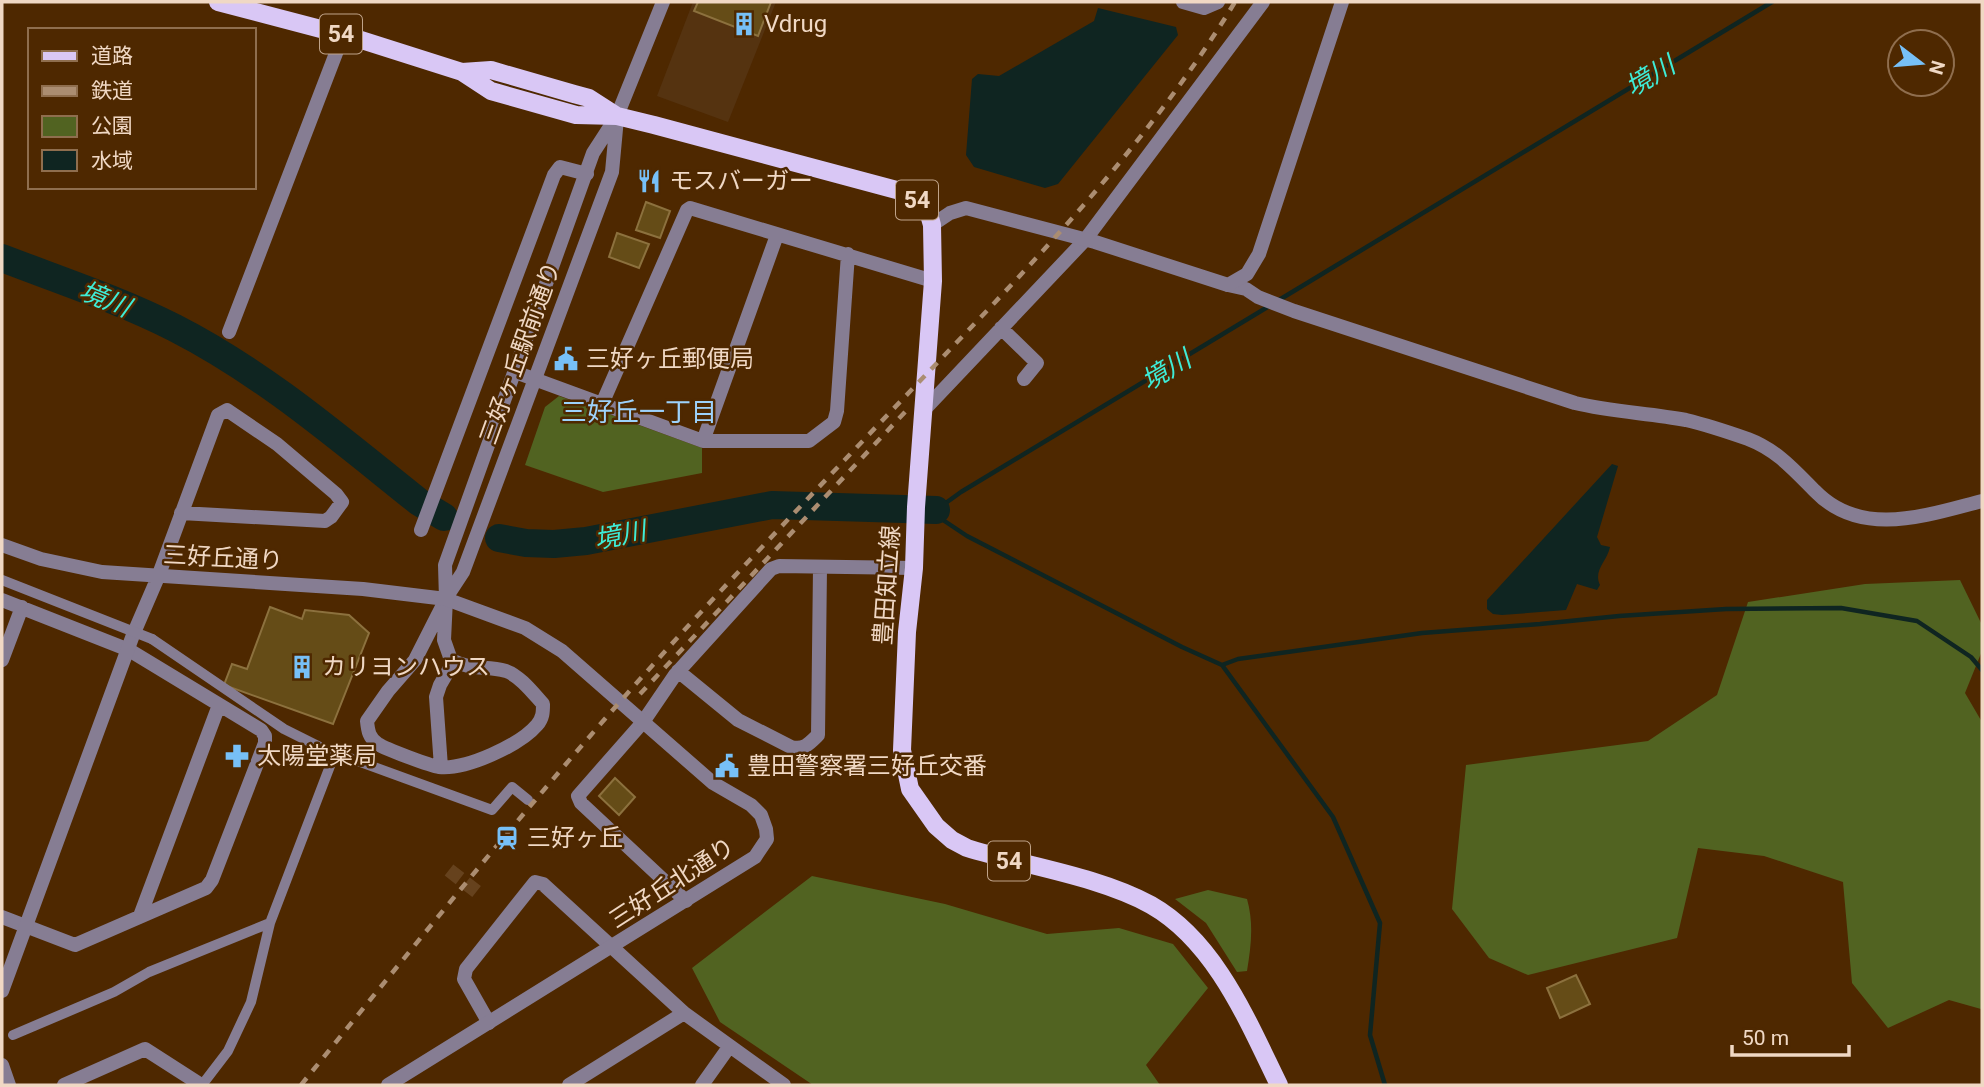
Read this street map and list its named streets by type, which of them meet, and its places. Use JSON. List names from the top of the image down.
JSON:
{
  "streets": {
    "main road": ["54", "豊田知立線"],
    "street": ["三好ヶ丘駅前通り", "三好丘通り", "三好丘北通り"]
  },
  "crossings": [
    ["54", "三好ヶ丘駅前通り"],
    ["54", "豊田知立線"],
    ["三好ヶ丘駅前通り", "三好丘通り"],
    ["三好ヶ丘駅前通り", "三好丘北通り"],
    ["三好丘通り", "三好丘北通り"]
  ],
  "districts": ["三好丘一丁目"],
  "water": ["境川"],
  "places": {
    "building": ["Vdrug", "カリヨンハウス"],
    "restaurant": ["モスバーガー"],
    "public building": ["三好ヶ丘郵便局", "豊田警察署三好丘交番"],
    "pharmacy": ["太陽堂薬局"],
    "station": ["三好ヶ丘"]
  },
  "legend": [
    "道路",
    "鉄道",
    "公園",
    "水域"
  ],
  "scale_bar": "50 m",
  "north": "right"
}
